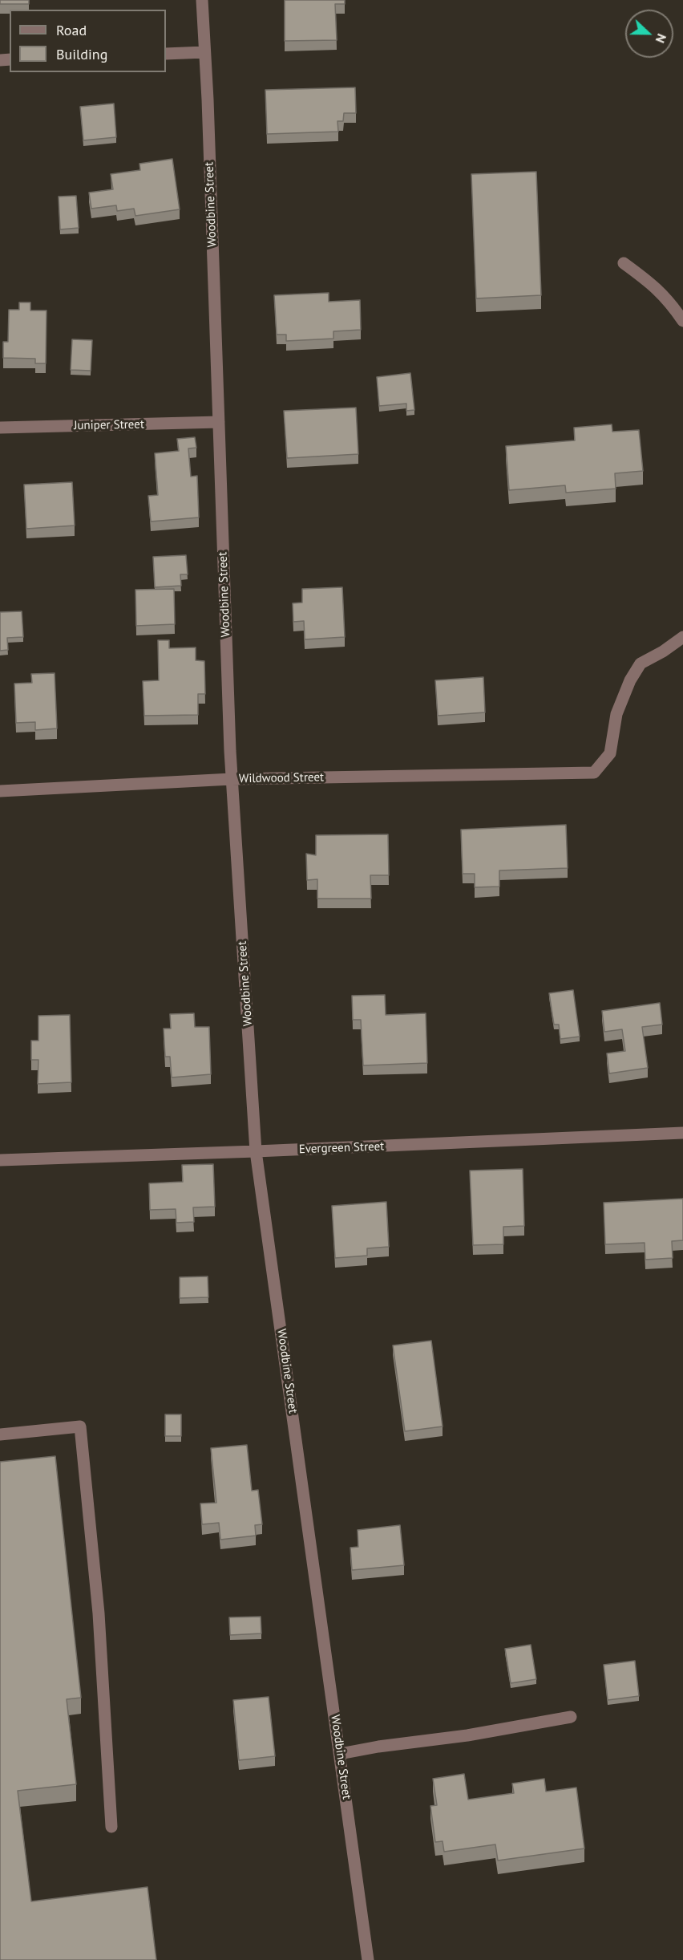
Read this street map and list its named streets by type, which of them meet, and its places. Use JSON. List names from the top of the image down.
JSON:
{
  "streets": {
    "street": [
      "Woodbine Street",
      "Juniper Street",
      "Wildwood Street",
      "Evergreen Street"
    ]
  },
  "crossings": [
    ["Woodbine Street", "Juniper Street"],
    ["Woodbine Street", "Wildwood Street"],
    ["Woodbine Street", "Evergreen Street"]
  ],
  "legend": ["Road", "Building"],
  "north": "right"
}
